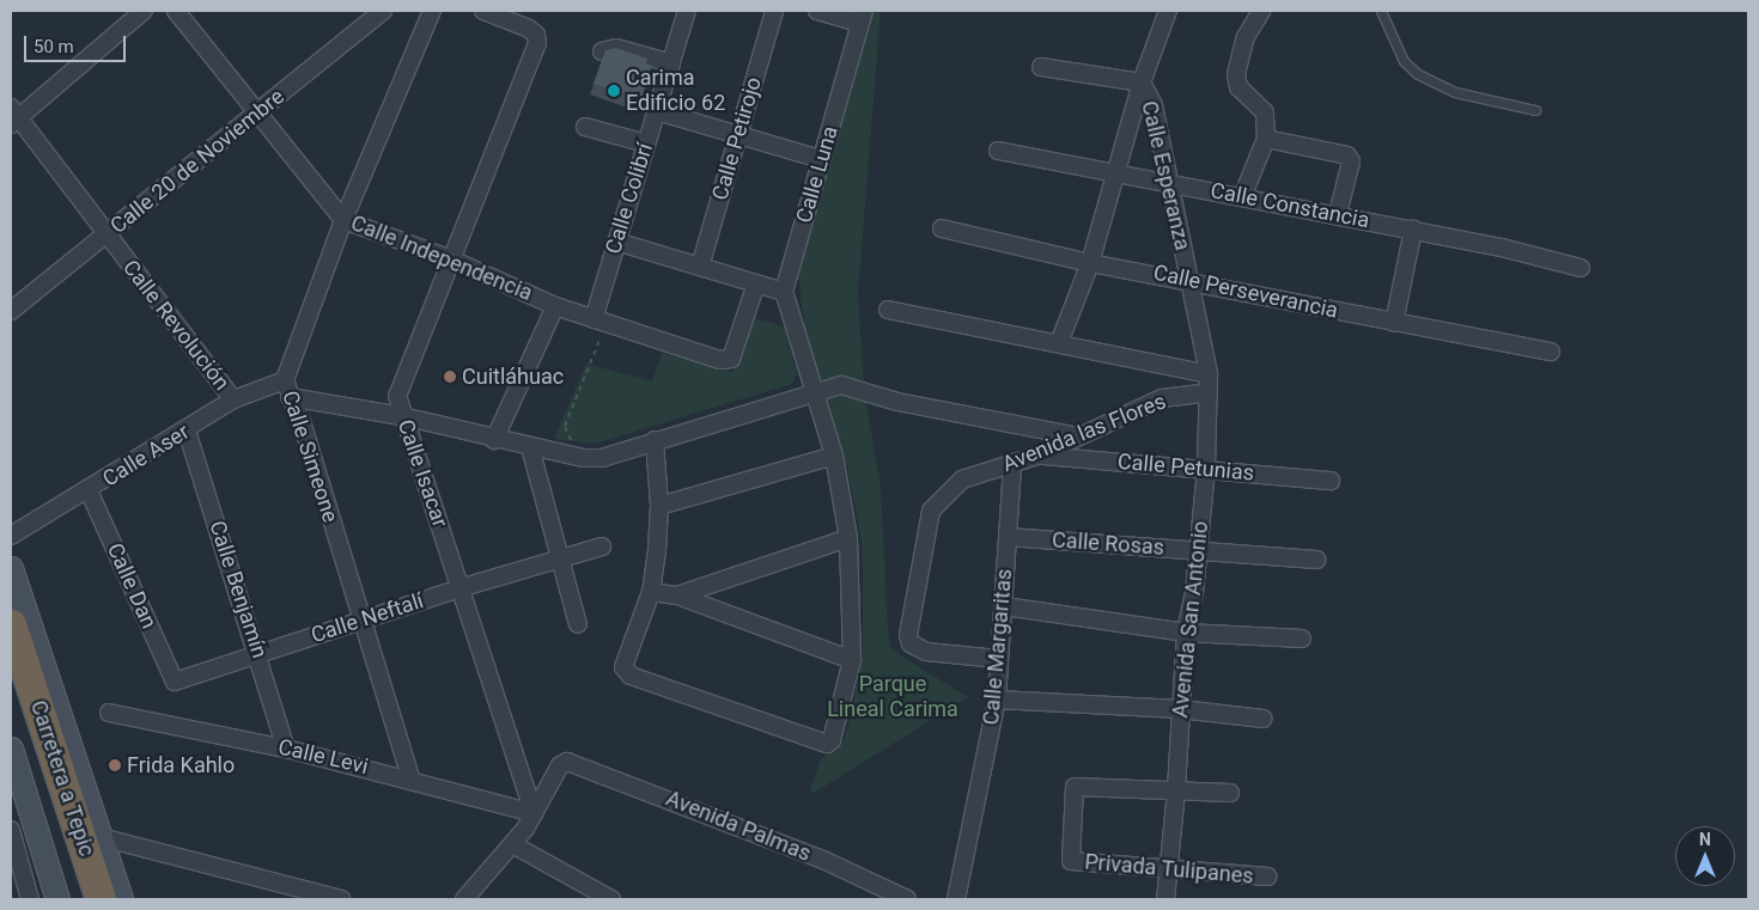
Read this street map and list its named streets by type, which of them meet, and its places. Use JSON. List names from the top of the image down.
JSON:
{
  "streets": {
    "highway": ["Carretera a Tepic"],
    "street": [
      "Calle Petirojo",
      "Calle 20 de Noviembre",
      "Calle Luna",
      "Calle Esperanza",
      "Calle Colibrí",
      "Calle Constancia",
      "Calle Independencia",
      "Calle Perseverancia",
      "Calle Revolución",
      "Avenida las Flores",
      "Calle Aser",
      "Calle Simeone",
      "Calle Petunias",
      "Calle Isacar",
      "Calle Rosas",
      "Calle Dan",
      "Calle Benjamín",
      "Calle Neftalí",
      "Avenida San Antonio",
      "Calle Margaritas",
      "Calle Levi",
      "Avenida Palmas",
      "Privada Tulipanes"
    ]
  },
  "crossings": [
    ["Calle 20 de Noviembre", "Calle Independencia"],
    ["Calle 20 de Noviembre", "Calle Revolución"],
    ["Calle Esperanza", "Calle Constancia"],
    ["Calle Esperanza", "Calle Perseverancia"],
    ["Calle Esperanza", "Avenida San Antonio"],
    ["Calle Colibrí", "Calle Independencia"],
    ["Calle Independencia", "Calle Simeone"],
    ["Calle Independencia", "Calle Isacar"],
    ["Calle Revolución", "Calle Aser"],
    ["Avenida las Flores", "Calle Petunias"],
    ["Avenida las Flores", "Avenida San Antonio"],
    ["Avenida las Flores", "Calle Margaritas"],
    ["Calle Aser", "Calle Simeone"],
    ["Calle Aser", "Calle Dan"],
    ["Calle Aser", "Calle Benjamín"],
    ["Calle Simeone", "Calle Neftalí"],
    ["Calle Simeone", "Calle Levi"],
    ["Calle Petunias", "Avenida San Antonio"],
    ["Calle Isacar", "Calle Neftalí"],
    ["Calle Isacar", "Calle Levi"],
    ["Calle Isacar", "Avenida Palmas"],
    ["Calle Rosas", "Avenida San Antonio"],
    ["Calle Rosas", "Calle Margaritas"],
    ["Calle Dan", "Calle Neftalí"],
    ["Calle Benjamín", "Calle Neftalí"],
    ["Calle Benjamín", "Calle Levi"],
    ["Avenida San Antonio", "Privada Tulipanes"],
    ["Calle Levi", "Avenida Palmas"]
  ],
  "parks": ["Parque Lineal Carima"],
  "places": ["Carima Edificio 62", "Cuitláhuac", "Frida Kahlo"],
  "scale_bar": "50 m",
  "north": "top"
}
